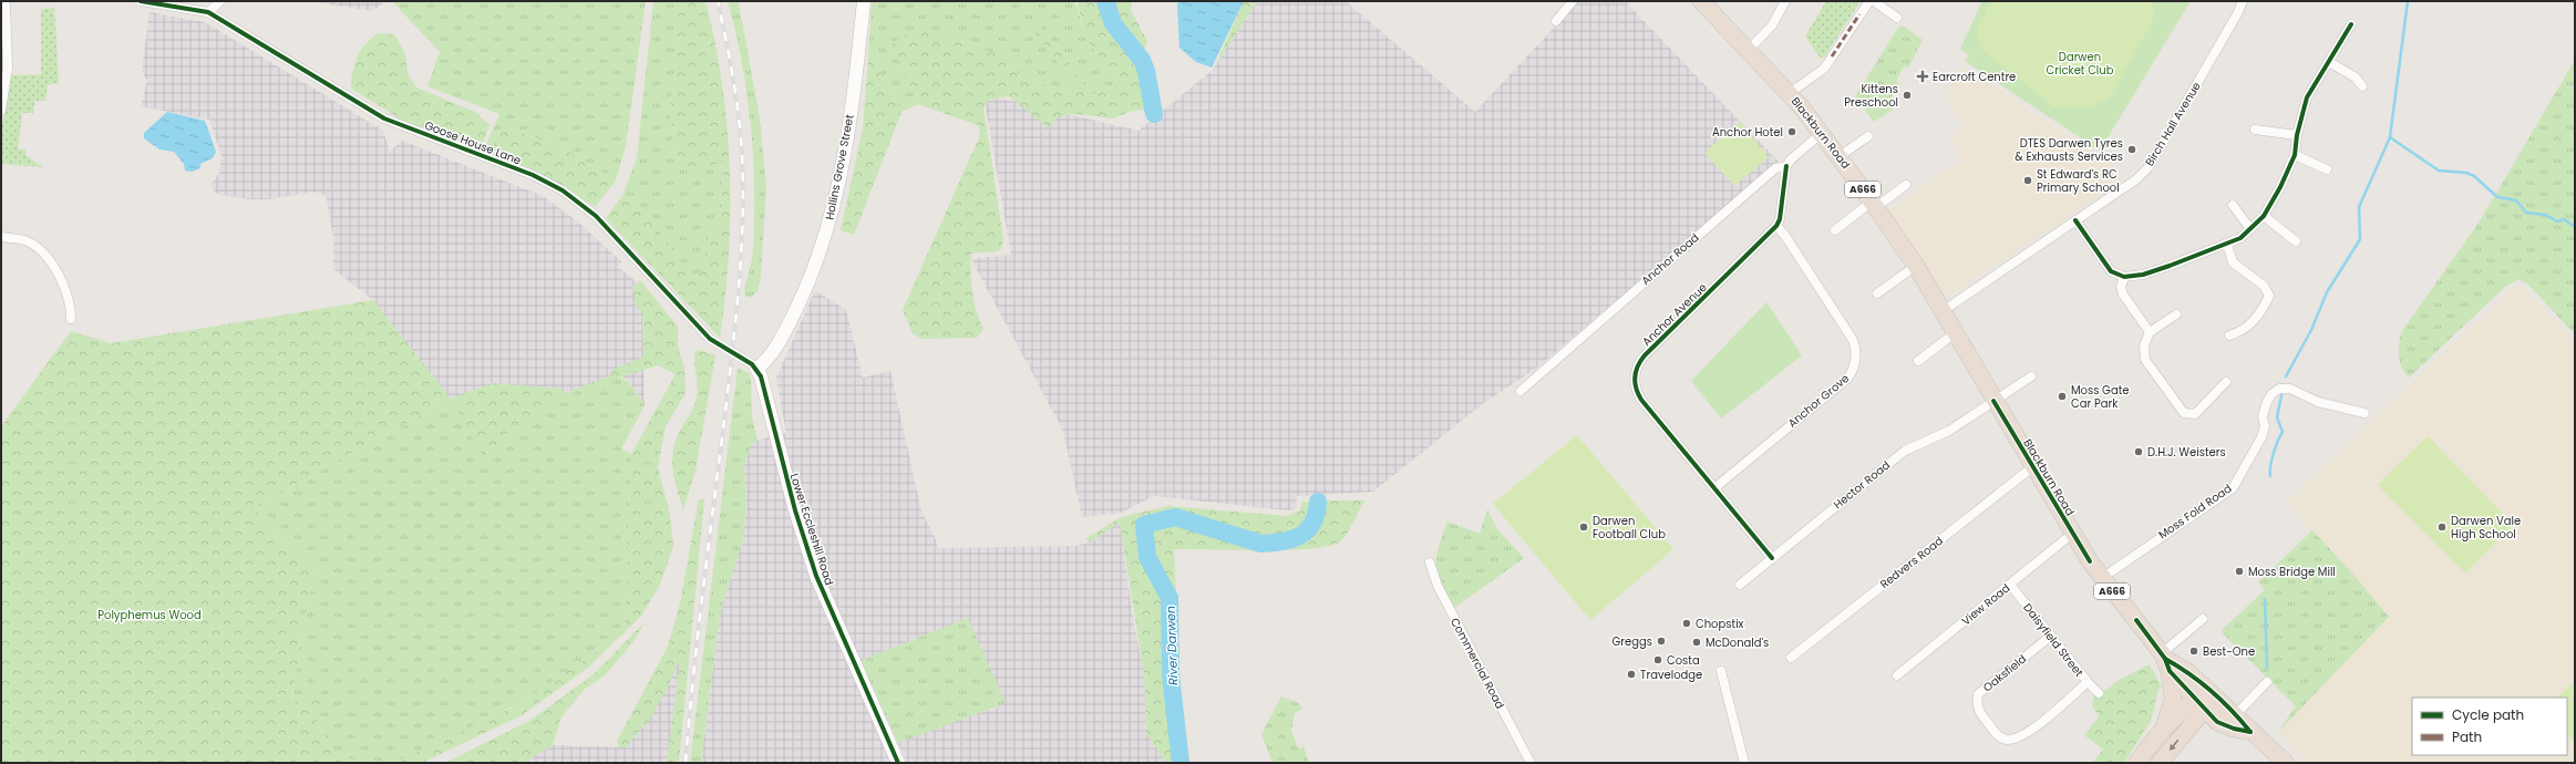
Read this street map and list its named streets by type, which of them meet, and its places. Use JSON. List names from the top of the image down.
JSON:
{
  "streets": {
    "highway": ["Blackburn Road", "A666"],
    "street": [
      "Birch Hall Avenue",
      "Goose House Lane",
      "Hollins Grove Street",
      "Anchor Road",
      "Anchor Avenue",
      "Anchor Grove",
      "Hector Road",
      "Moss Fold Road",
      "Lower Eccleshill Road",
      "Redvers Road",
      "View Road",
      "Daisyfield Street",
      "Commercial Road",
      "Oaksfield"
    ]
  },
  "crossings": [
    ["Birch Hall Avenue", "Blackburn Road"],
    ["Blackburn Road", "Anchor Road"],
    ["Blackburn Road", "Hector Road"],
    ["Blackburn Road", "Moss Fold Road"],
    ["Blackburn Road", "Redvers Road"],
    ["Blackburn Road", "View Road"],
    ["Goose House Lane", "Hollins Grove Street"],
    ["Goose House Lane", "Lower Eccleshill Road"],
    ["Hollins Grove Street", "Lower Eccleshill Road"],
    ["Anchor Avenue", "Anchor Grove"],
    ["Anchor Avenue", "Hector Road"],
    ["View Road", "Daisyfield Street"],
    ["Daisyfield Street", "Oaksfield"]
  ],
  "water": ["River Darwen"],
  "parks": ["Darwen Cricket Club", "Polyphemus Wood"],
  "places": {
    "health": ["Earcroft Centre"],
    "other": [
      "Kittens Preschool",
      "Anchor Hotel",
      "DTES Darwen Tyres & Exhausts Services",
      "St Edward's RC Primary School",
      "Moss Gate Car Park",
      "D.H.J. Weisters",
      "Darwen Football Club",
      "Darwen Vale High School",
      "Moss Bridge Mill",
      "Chopstix",
      "Greggs",
      "McDonald's",
      "Best-One",
      "Costa",
      "Travelodge"
    ]
  },
  "legend": ["Cycle path", "Path"]
}
